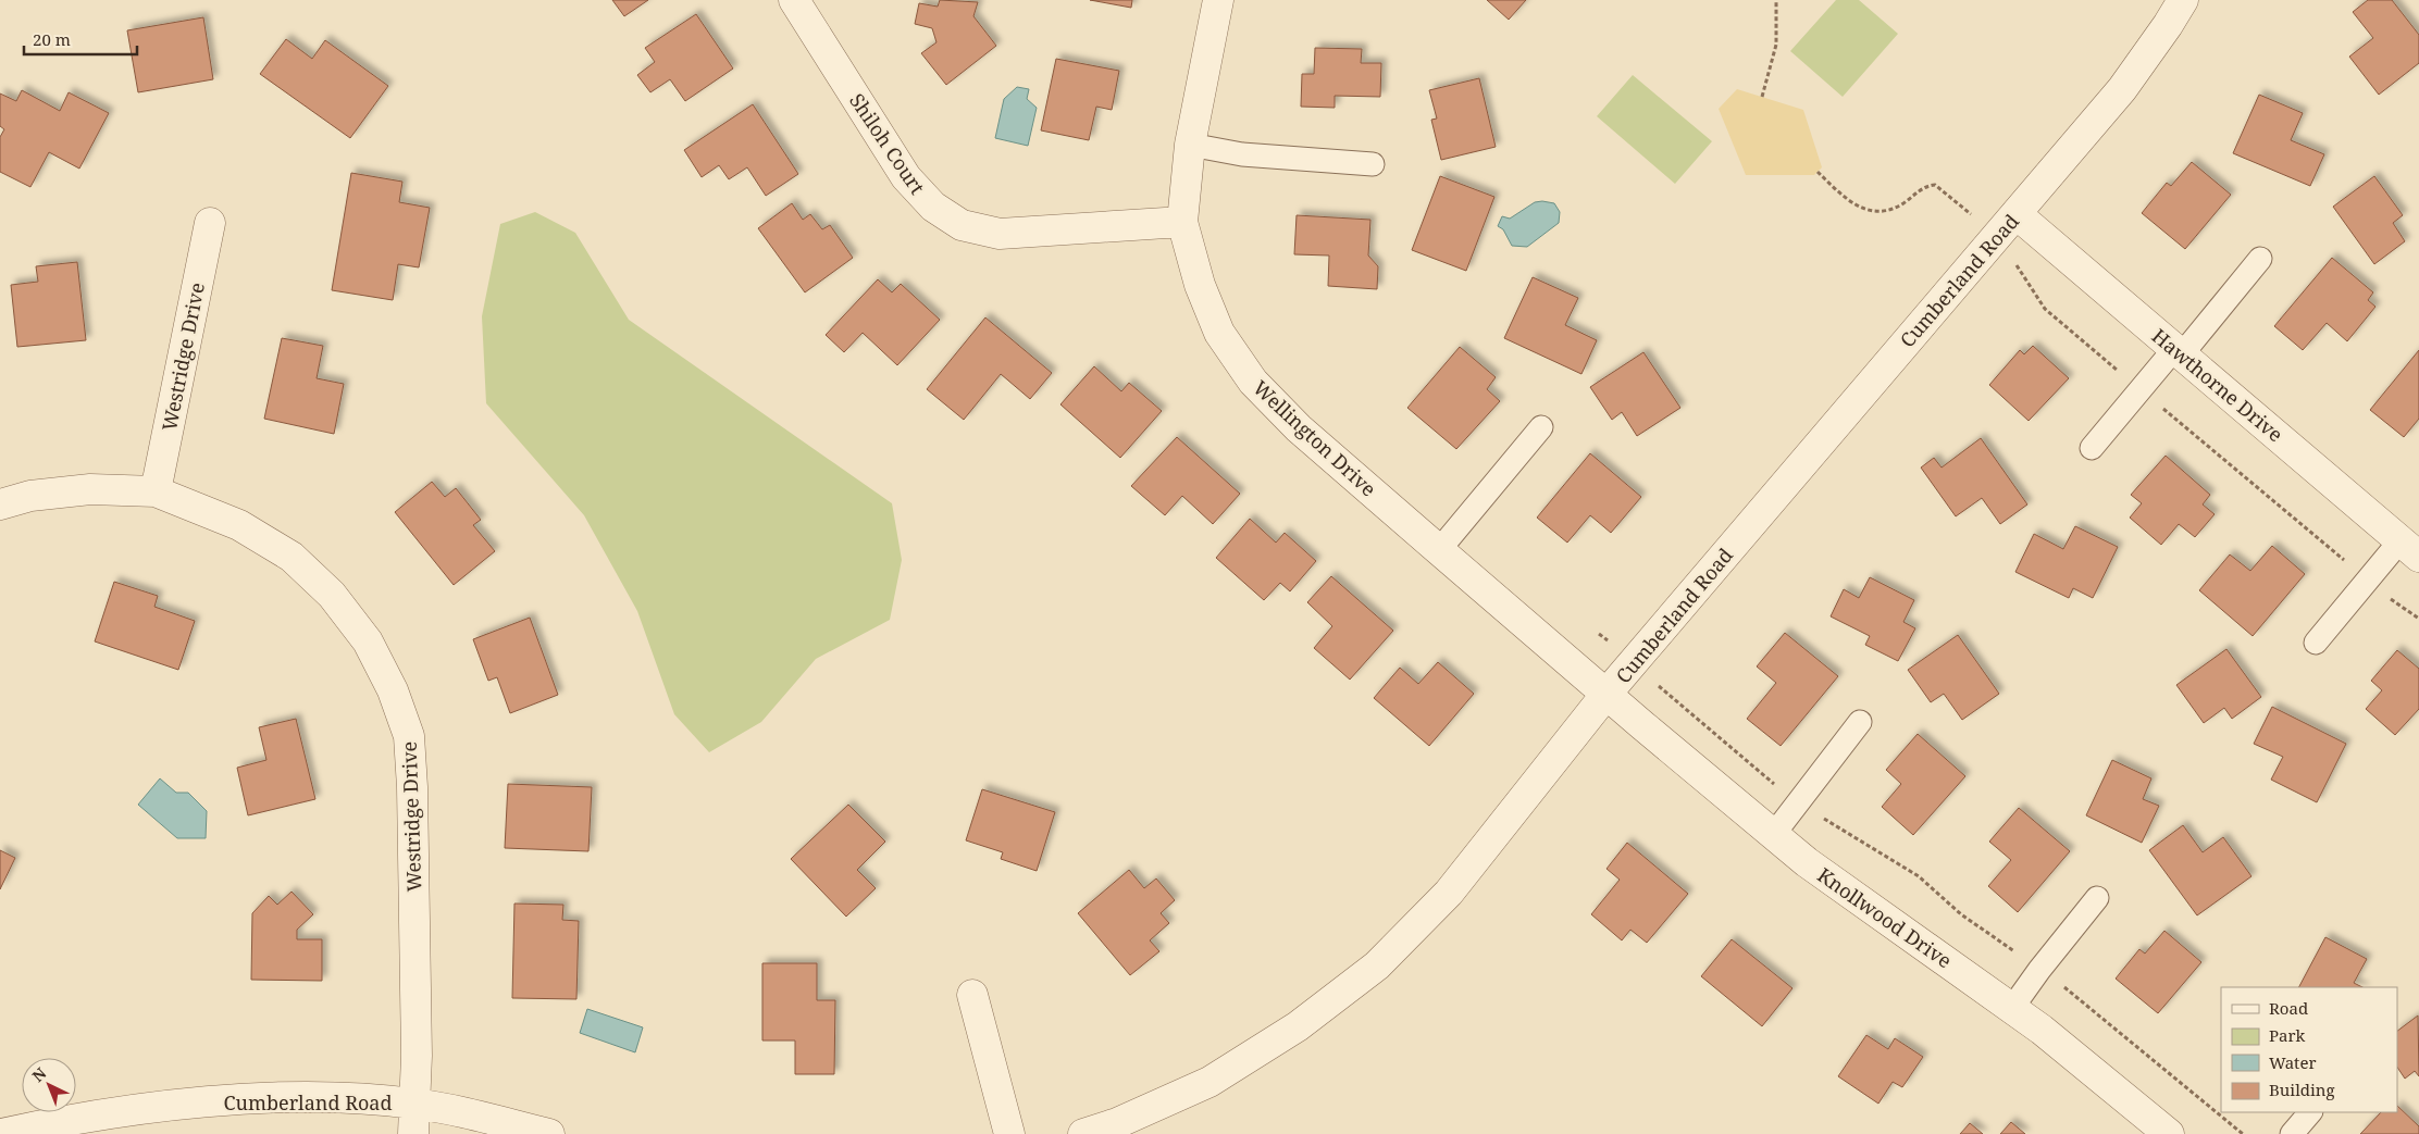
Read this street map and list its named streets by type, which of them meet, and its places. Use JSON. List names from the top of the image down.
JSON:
{
  "streets": {
    "street": [
      "Shiloh Court",
      "Cumberland Road",
      "Westridge Drive",
      "Hawthorne Drive",
      "Wellington Drive",
      "Knollwood Drive"
    ]
  },
  "crossings": [
    ["Shiloh Court", "Wellington Drive"],
    ["Cumberland Road", "Westridge Drive"],
    ["Cumberland Road", "Hawthorne Drive"],
    ["Cumberland Road", "Wellington Drive"],
    ["Cumberland Road", "Knollwood Drive"],
    ["Wellington Drive", "Knollwood Drive"]
  ],
  "legend": [
    "Road",
    "Park",
    "Water",
    "Building"
  ],
  "scale_bar": "20 m",
  "north": "top left"
}
